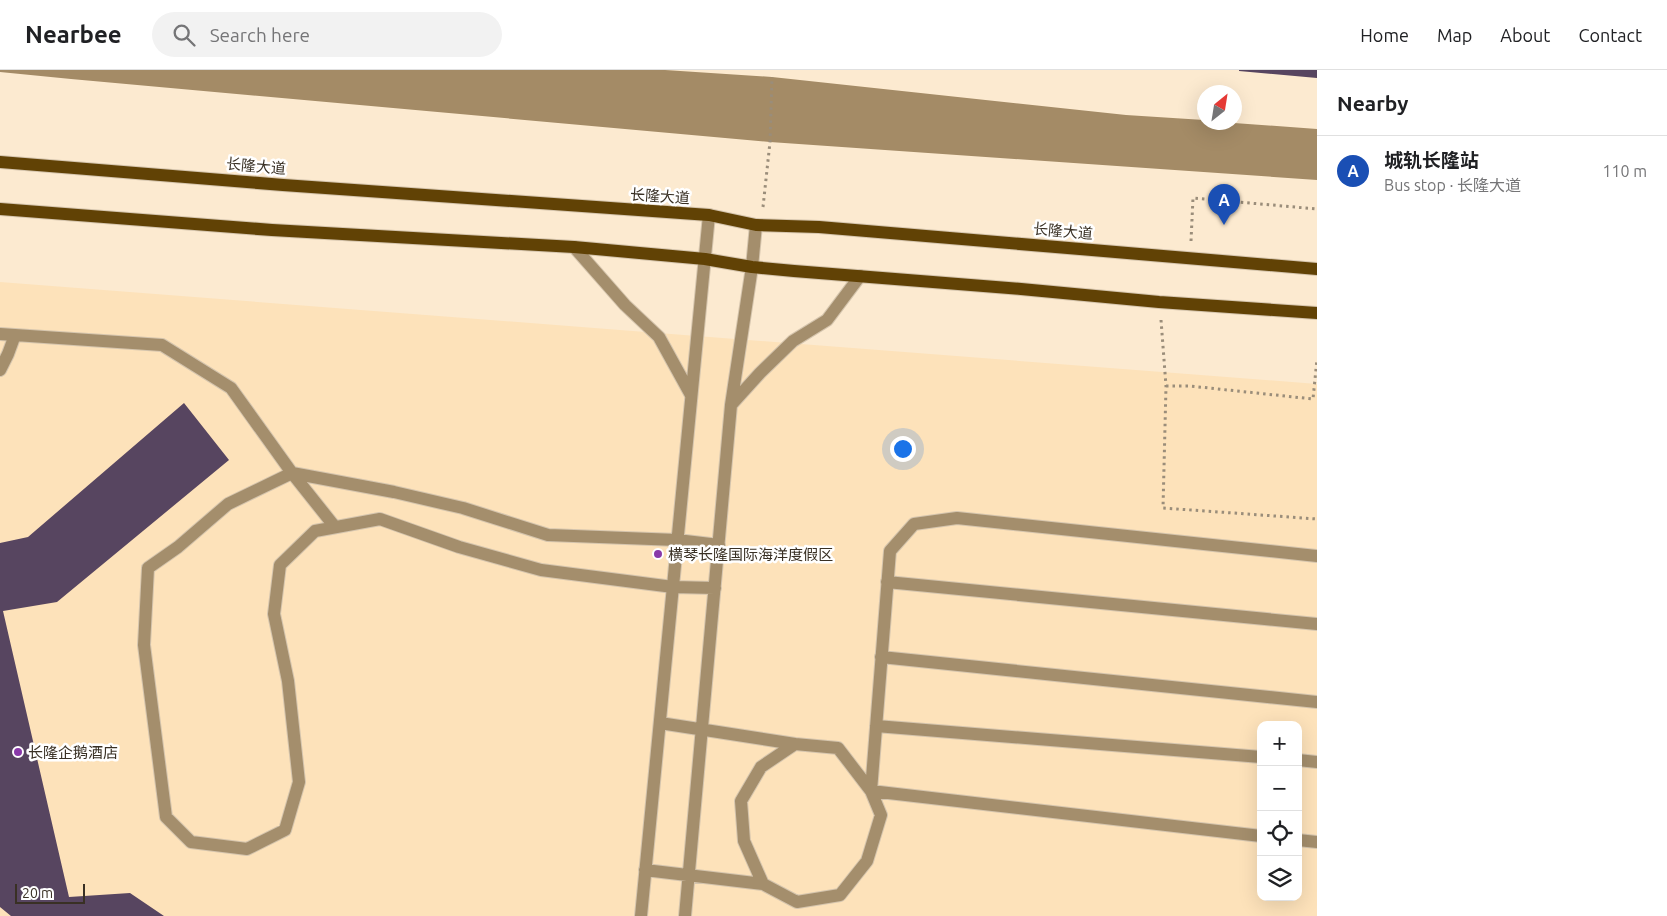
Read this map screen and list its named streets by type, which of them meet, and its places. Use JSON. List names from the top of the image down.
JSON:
{
  "streets": {
    "main road": ["长隆大道"]
  },
  "places": ["横琴长隆国际海洋度假区", "长隆企鹅酒店"],
  "scale_bar": "20 m",
  "north": "top right",
  "page": {
    "header": "Nearbee",
    "search": "Search here",
    "nav": [
      "Home",
      "Map",
      "About",
      "Contact"
    ],
    "heading": "Nearby",
    "list": [
      {
        "mark": "A",
        "name": "城轨长隆站",
        "note": "Bus stop · 长隆大道",
        "value": "110 m"
      }
    ],
    "pins": "A",
    "map_buttons": ["+", "−"],
    "scale": "20 m"
  }
}
